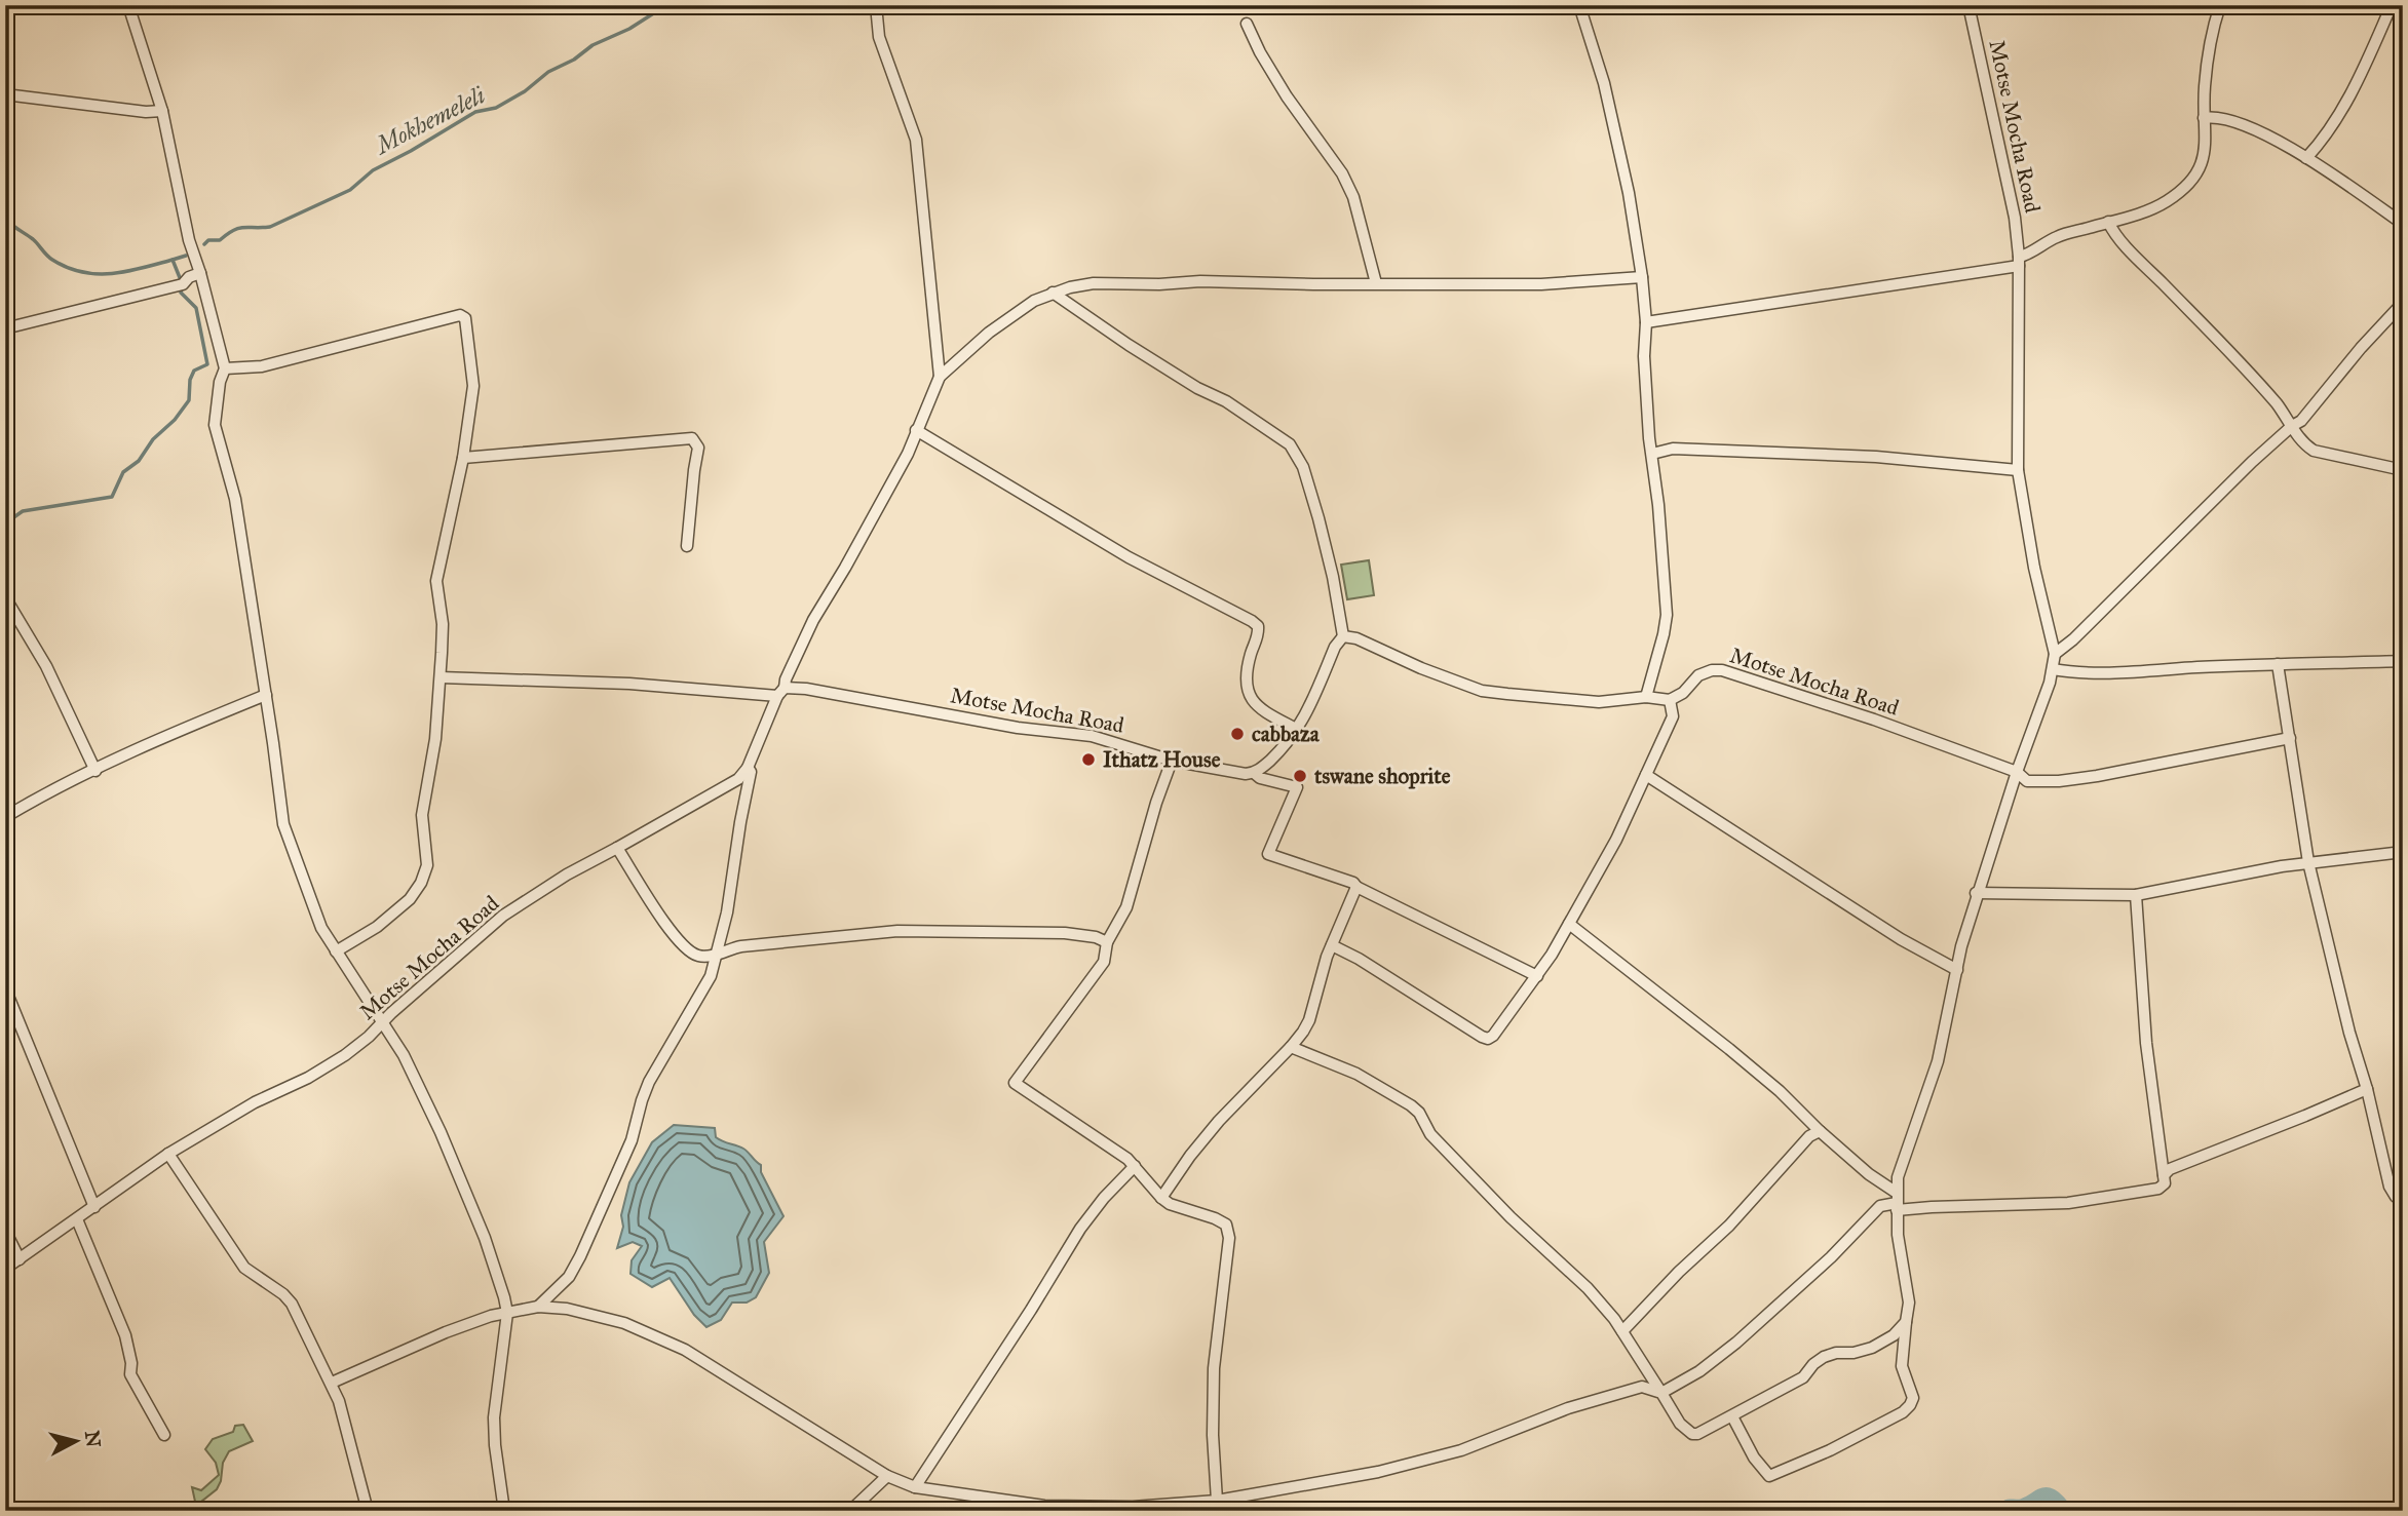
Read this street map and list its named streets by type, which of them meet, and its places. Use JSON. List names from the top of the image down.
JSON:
{
  "streets": {
    "street": ["Motse Mocha Road"]
  },
  "water": ["Mokhemeleli"],
  "places": ["cabbaza", "Ithatz House", "tswane shoprite"],
  "north": "right"
}
